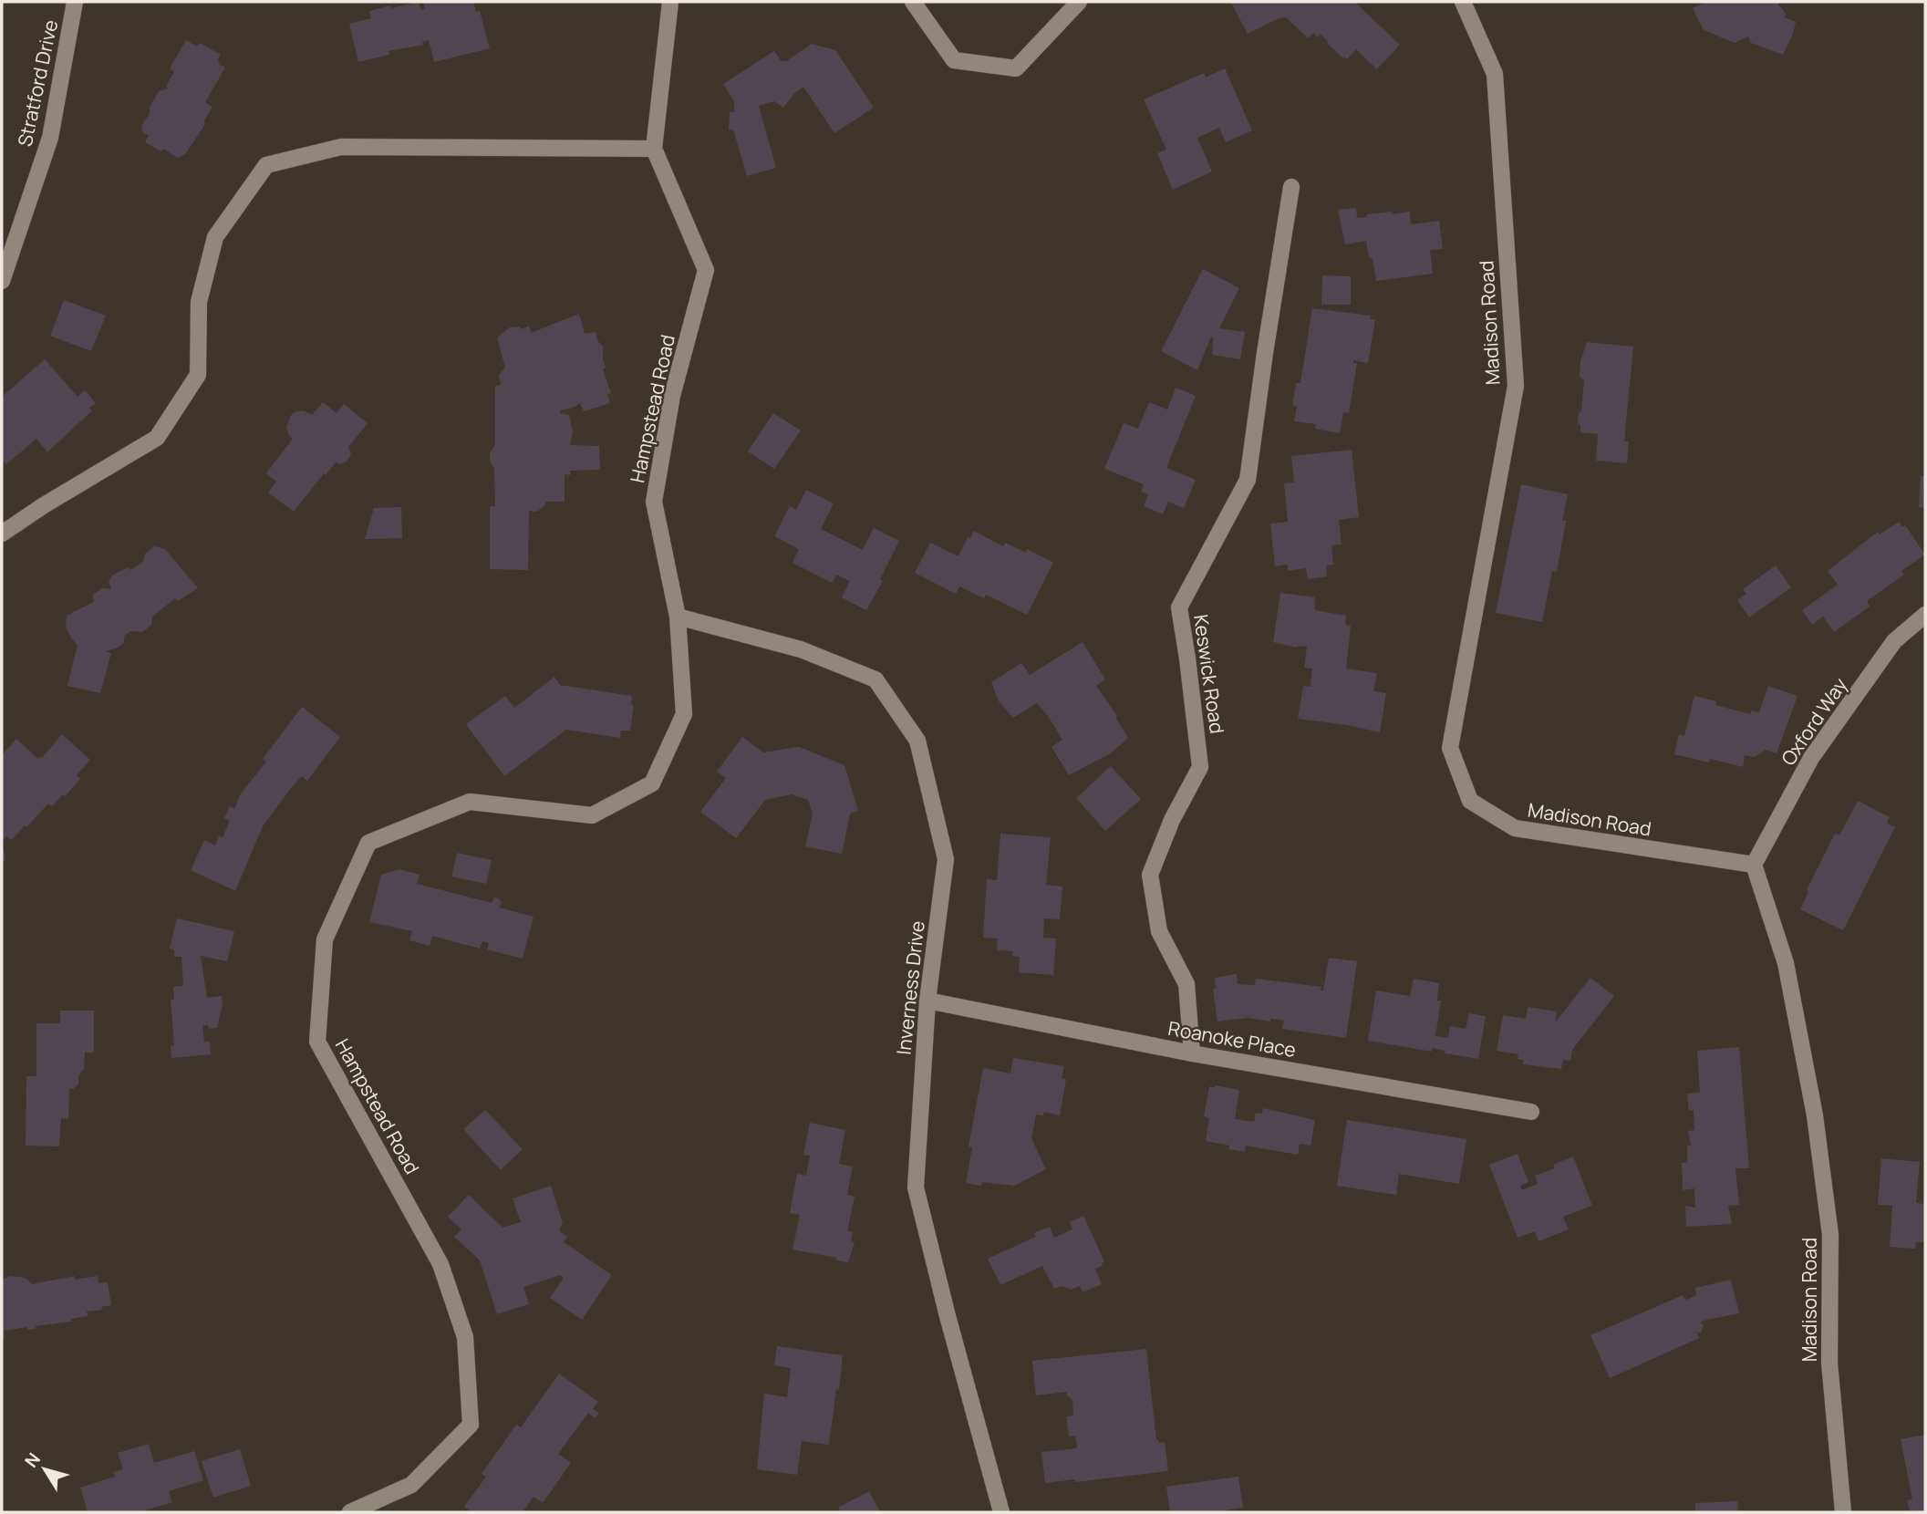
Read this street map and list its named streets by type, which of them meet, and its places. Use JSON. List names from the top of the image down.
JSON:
{
  "streets": {
    "street": [
      "Stratford Drive",
      "Madison Road",
      "Hampstead Road",
      "Keswick Road",
      "Oxford Way",
      "Inverness Drive",
      "Roanoke Place"
    ]
  },
  "crossings": [
    ["Madison Road", "Oxford Way"],
    ["Hampstead Road", "Inverness Drive"],
    ["Keswick Road", "Roanoke Place"],
    ["Inverness Drive", "Roanoke Place"]
  ],
  "north": "top left"
}
